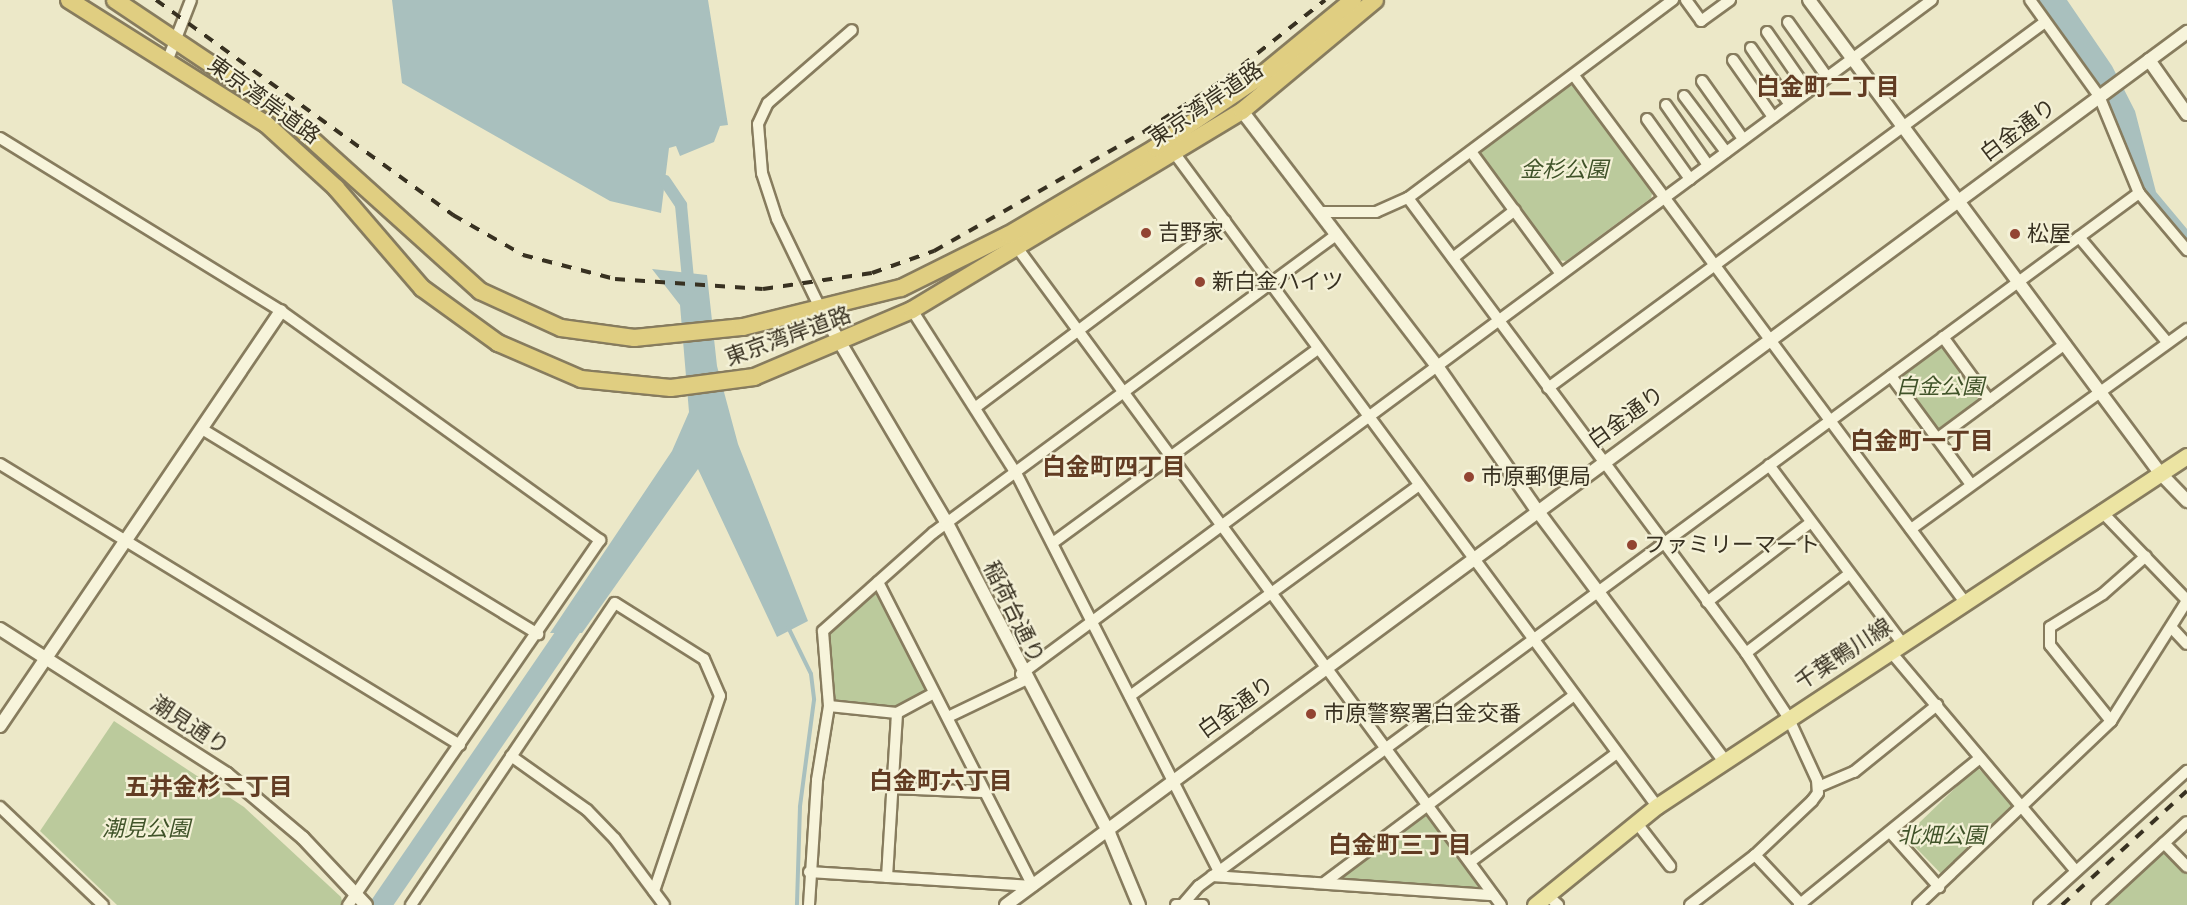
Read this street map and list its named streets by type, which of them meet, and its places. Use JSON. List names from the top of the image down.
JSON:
{
  "streets": {
    "highway": ["東京湾岸道路"],
    "main road": ["千葉鴨川線"],
    "street": ["白金通り", "稲荷台通り", "潮見通り"]
  },
  "crossings": [
    ["東京湾岸道路", "稲荷台通り"],
    ["白金通り", "稲荷台通り"]
  ],
  "districts": [
    "白金町二丁目",
    "白金町一丁目",
    "白金町四丁目",
    "白金町六丁目",
    "五井金杉二丁目",
    "白金町三丁目"
  ],
  "parks": [
    "金杉公園",
    "白金公園",
    "潮見公園",
    "北畑公園"
  ],
  "places": [
    "吉野家",
    "松屋",
    "新白金ハイツ",
    "市原郵便局",
    "ファミリーマート",
    "市原警察署白金交番"
  ]
}
